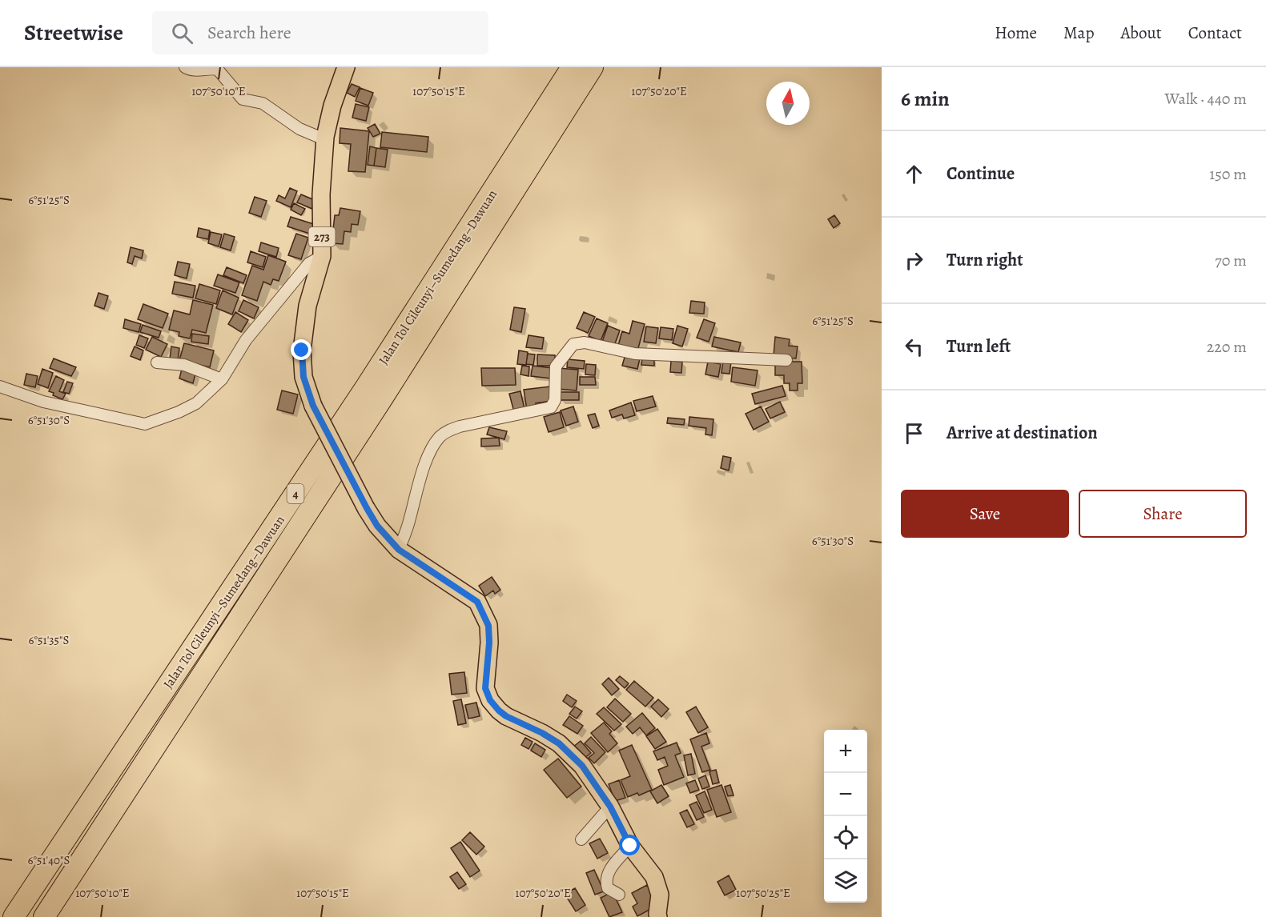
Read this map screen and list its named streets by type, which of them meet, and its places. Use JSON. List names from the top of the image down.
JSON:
{
  "streets": {
    "highway": ["Jalan Tol Cileunyi–Sumedang–Dawuan", "4"],
    "main road": ["273"]
  },
  "north": "top",
  "page": {
    "header": "Streetwise",
    "search": "Search here",
    "nav": [
      "Home",
      "Map",
      "About",
      "Contact"
    ],
    "heading": ["6 min", "Walk · 440 m"],
    "list": [
      ["Continue", "150 m"],
      ["Turn right", "70 m"],
      ["Turn left", "220 m"],
      "Arrive at destination"
    ],
    "buttons": ["Save", "Share"],
    "map_buttons": ["+", "−"]
  },
  "coordinates": [
    "107°50'10\"E",
    "107°50'15\"E",
    "107°50'20\"E",
    "6°51'25\"S",
    "6°51'30\"S",
    "6°51'35\"S",
    "6°51'40\"S",
    "107°50'25\"E"
  ]
}
